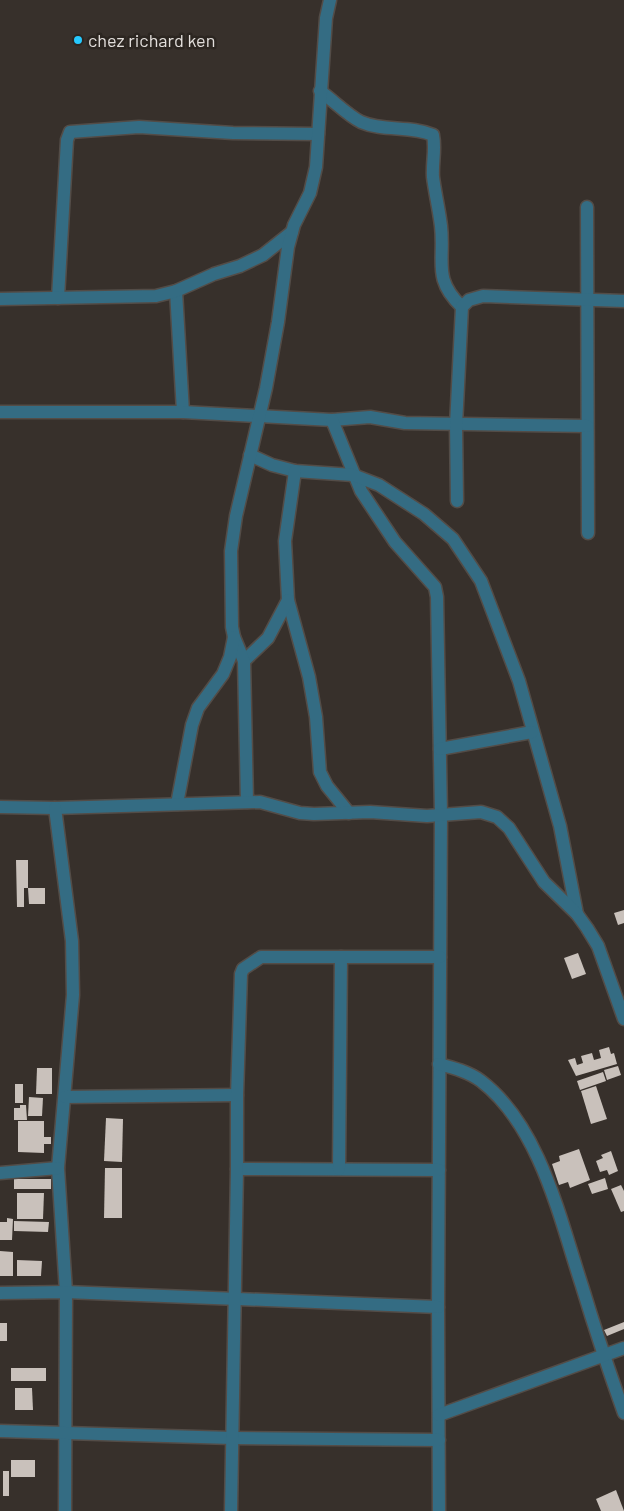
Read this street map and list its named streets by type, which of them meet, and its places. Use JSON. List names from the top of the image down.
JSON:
{
  "places": ["chez richard ken"]
}
